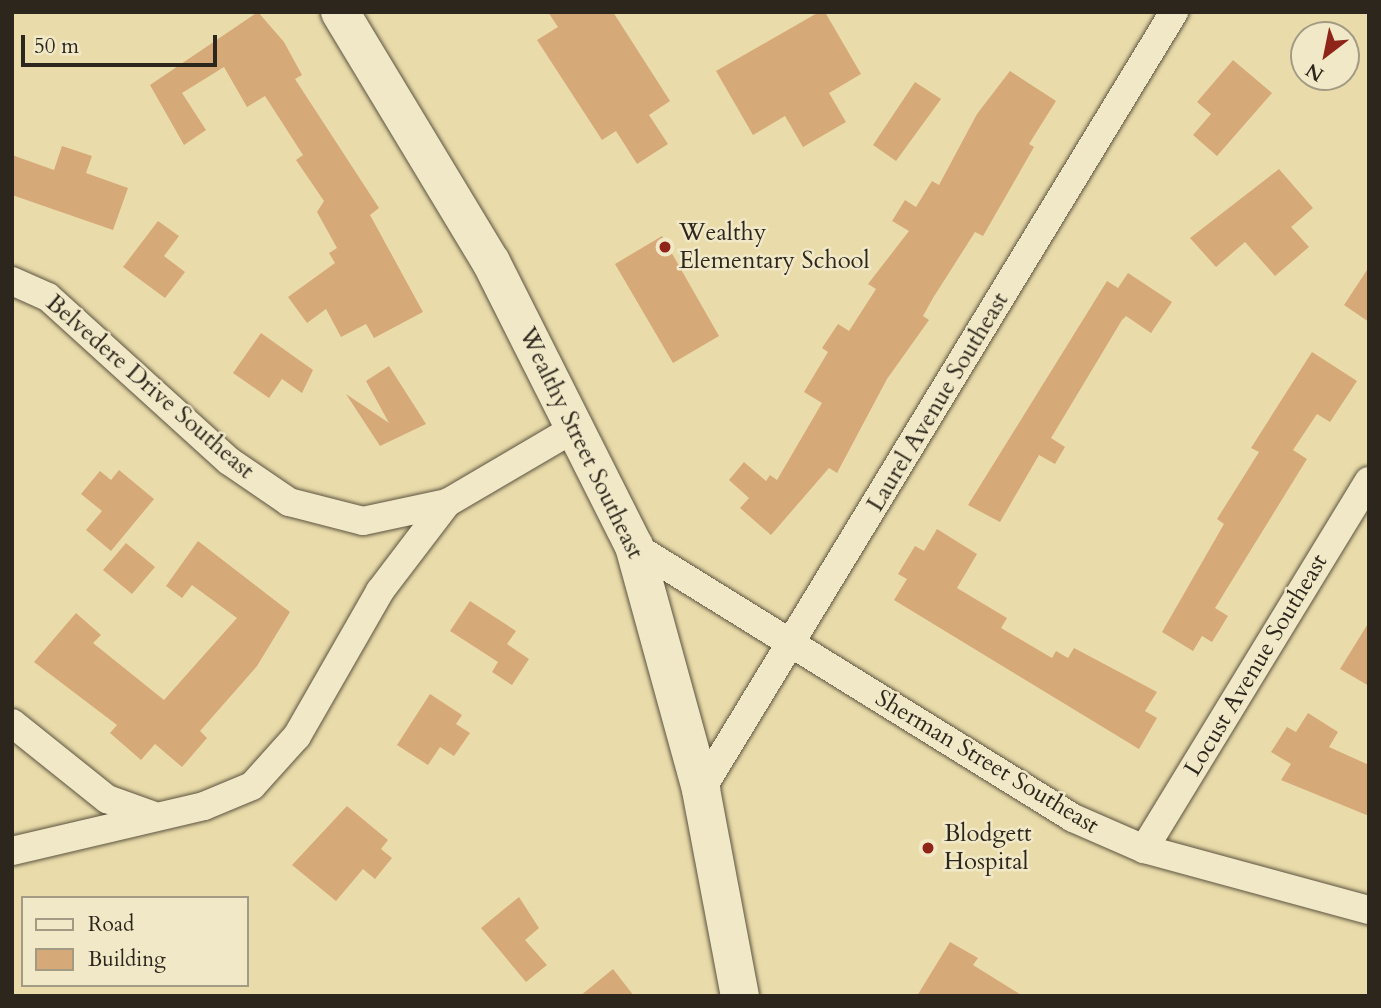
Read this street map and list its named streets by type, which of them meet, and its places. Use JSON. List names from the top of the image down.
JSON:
{
  "streets": {
    "main road": ["Wealthy Street Southeast"],
    "street": [
      "Belvedere Drive Southeast",
      "Laurel Avenue Southeast",
      "Locust Avenue Southeast",
      "Sherman Street Southeast"
    ]
  },
  "crossings": [
    ["Laurel Avenue Southeast", "Wealthy Street Southeast"],
    ["Laurel Avenue Southeast", "Sherman Street Southeast"],
    ["Wealthy Street Southeast", "Sherman Street Southeast"],
    ["Locust Avenue Southeast", "Sherman Street Southeast"]
  ],
  "places": ["Wealthy Elementary School", "Blodgett Hospital"],
  "legend": ["Road", "Building"],
  "scale_bar": "50 m",
  "north": "bottom left"
}
